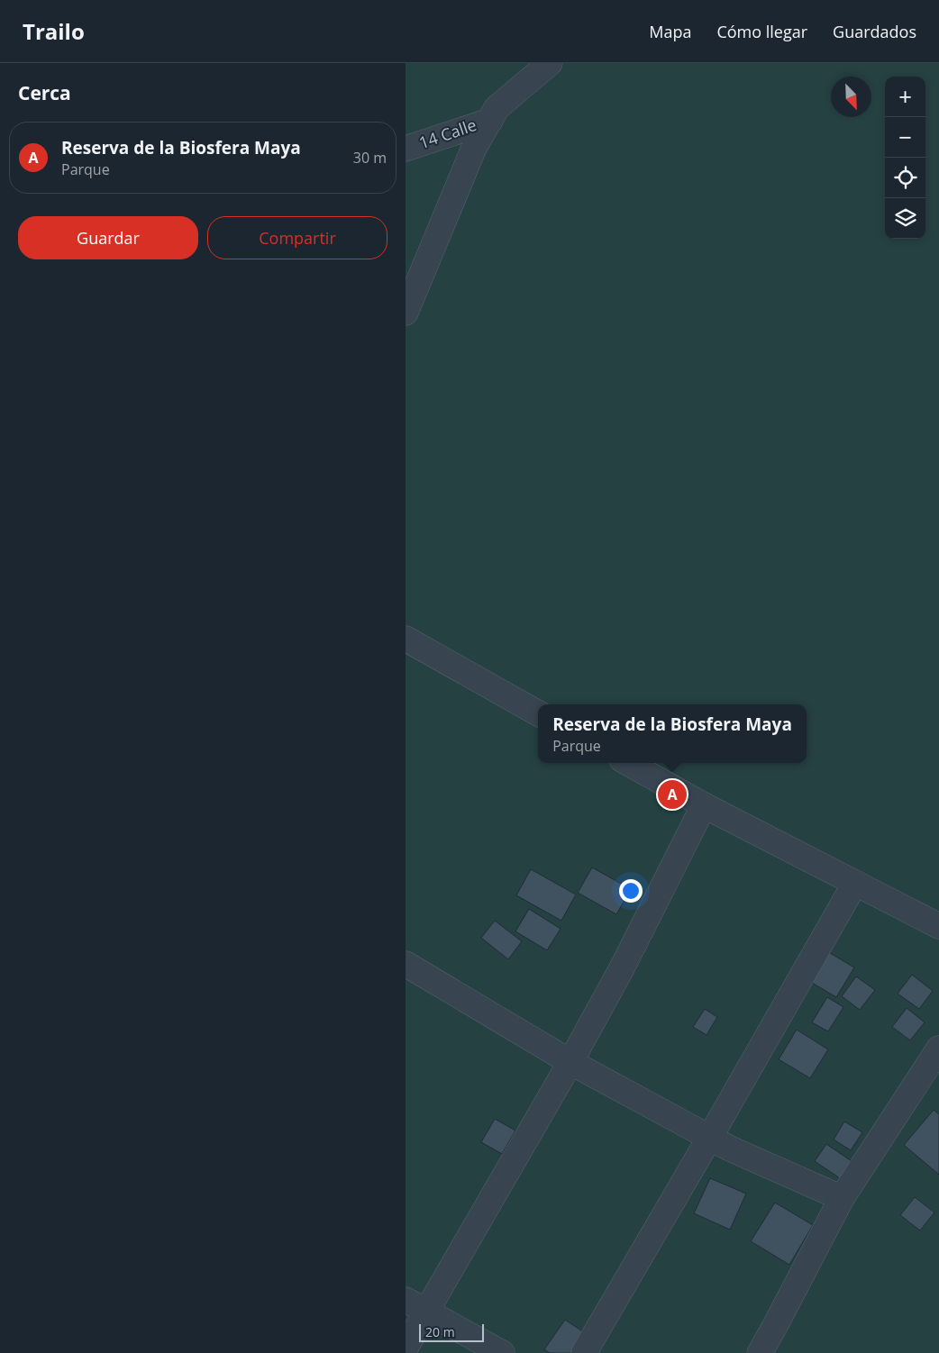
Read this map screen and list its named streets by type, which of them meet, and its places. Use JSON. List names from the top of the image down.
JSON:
{
  "streets": {
    "street": ["14 Calle"]
  },
  "scale_bar": "20 m",
  "north": "bottom right",
  "page": {
    "header": "Trailo",
    "nav": ["Mapa", "Cómo llegar", "Guardados"],
    "heading": "Cerca",
    "map_buttons": ["+", "−"],
    "list": [
      {
        "mark": "A",
        "name": "Reserva de la Biosfera Maya",
        "note": "Parque",
        "value": "30 m"
      }
    ],
    "buttons": ["Guardar", "Compartir"],
    "popup": ["Reserva de la Biosfera Maya", "Parque"],
    "pins": "A",
    "scale": "20 m"
  }
}
